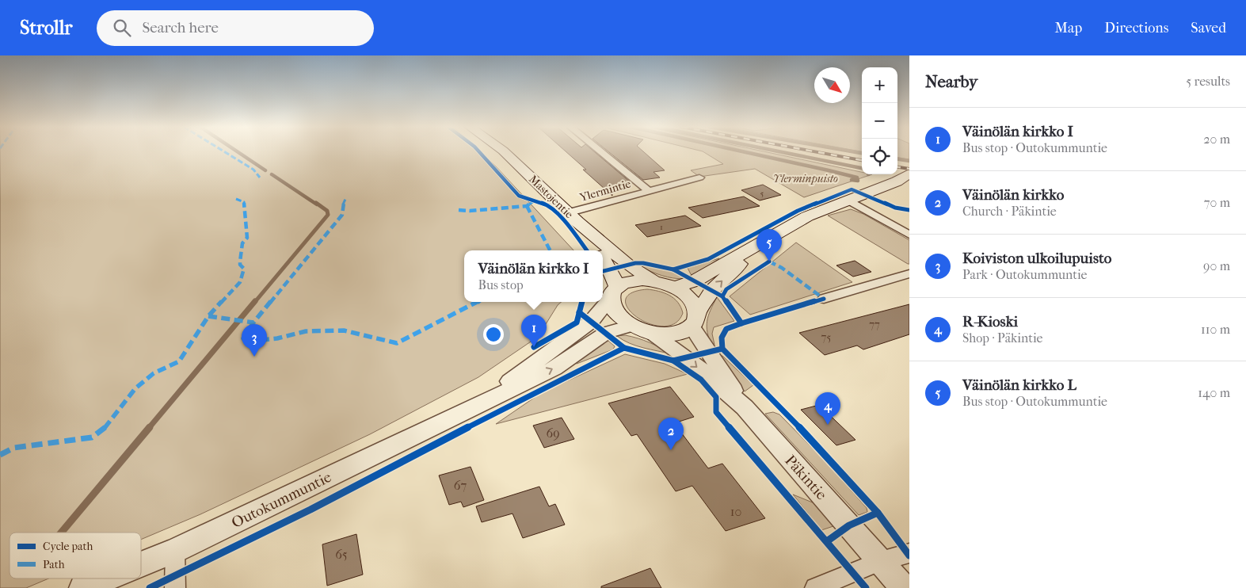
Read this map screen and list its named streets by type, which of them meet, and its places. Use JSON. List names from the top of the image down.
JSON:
{
  "streets": {
    "main road": ["Mastojentie"],
    "street": ["Ylermintie", "Päkintie", "Outokummuntie"]
  },
  "crossings": [
    ["Ylermintie", "Mastojentie"],
    ["Mastojentie", "Päkintie"],
    ["Mastojentie", "Outokummuntie"],
    ["Päkintie", "Outokummuntie"]
  ],
  "parks": ["Ylerminpuisto"],
  "house_numbers": [
    "5",
    "1",
    "77",
    "75",
    "69",
    "67",
    "10",
    "65"
  ],
  "legend": ["Cycle path", "Path"],
  "north": "bottom right",
  "page": {
    "header": "Strollr",
    "search": "Search here",
    "nav": ["Map", "Directions", "Saved"],
    "heading": ["Nearby", "5 results"],
    "map_buttons": ["+", "−"],
    "list": [
      {
        "mark": "1",
        "name": "Väinölän kirkko I",
        "note": "Bus stop · Outokummuntie",
        "value": "20 m"
      },
      {
        "mark": "2",
        "name": "Väinölän kirkko",
        "note": "Church · Päkintie",
        "value": "70 m"
      },
      {
        "mark": "3",
        "name": "Koiviston ulkoilupuisto",
        "note": "Park · Outokummuntie",
        "value": "90 m"
      },
      {
        "mark": "4",
        "name": "R-Kioski",
        "note": "Shop · Päkintie",
        "value": "110 m"
      },
      {
        "mark": "5",
        "name": "Väinölän kirkko L",
        "note": "Bus stop · Outokummuntie",
        "value": "140 m"
      }
    ],
    "pins": [
      "5",
      "1",
      "3",
      "4",
      "2"
    ],
    "popup": ["Väinölän kirkko I", "Bus stop"]
  }
}
